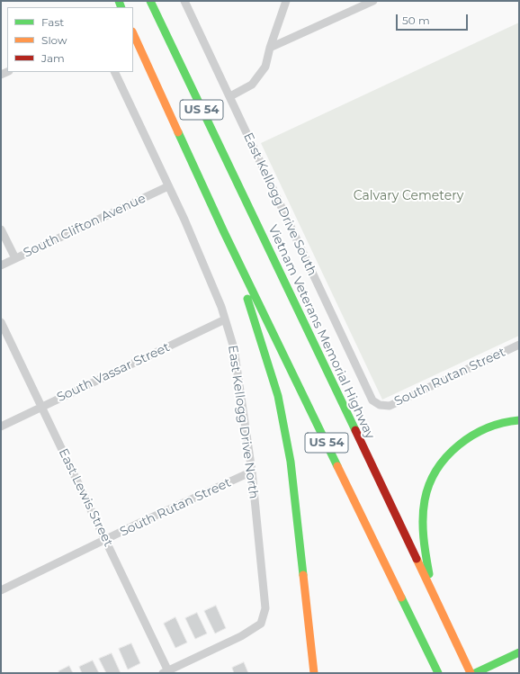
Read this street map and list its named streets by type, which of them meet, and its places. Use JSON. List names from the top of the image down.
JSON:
{
  "streets": {
    "main road": ["US 54", "Vietnam Veterans Memorial Highway"],
    "street": [
      "East Kellogg Drive South",
      "South Clifton Avenue",
      "South Vassar Street",
      "South Rutan Street",
      "East Kellogg Drive North",
      "East Lewis Street"
    ]
  },
  "crossings": [
    ["East Kellogg Drive South", "South Rutan Street"],
    ["South Clifton Avenue", "East Kellogg Drive North"],
    ["South Vassar Street", "East Kellogg Drive North"],
    ["South Vassar Street", "East Lewis Street"],
    ["South Rutan Street", "East Kellogg Drive North"],
    ["South Rutan Street", "East Lewis Street"],
    ["East Kellogg Drive North", "East Lewis Street"]
  ],
  "parks": ["Calvary Cemetery"],
  "legend": ["Fast", "Slow", "Jam"],
  "scale_bar": "50 m"
}
